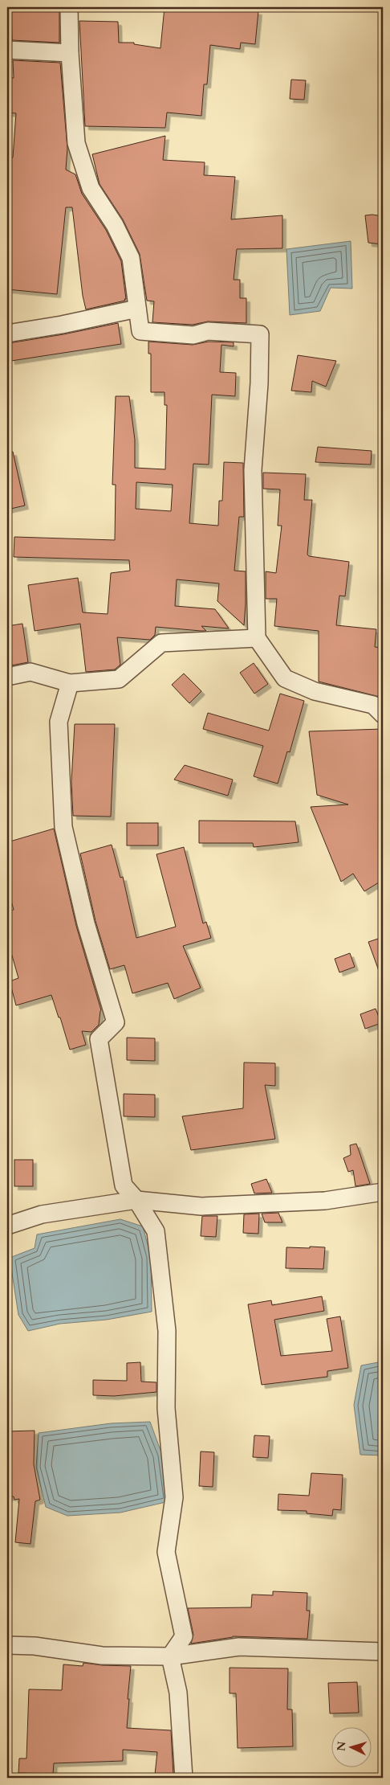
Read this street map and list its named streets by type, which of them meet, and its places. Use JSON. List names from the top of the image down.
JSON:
{
  "north": "left"
}
